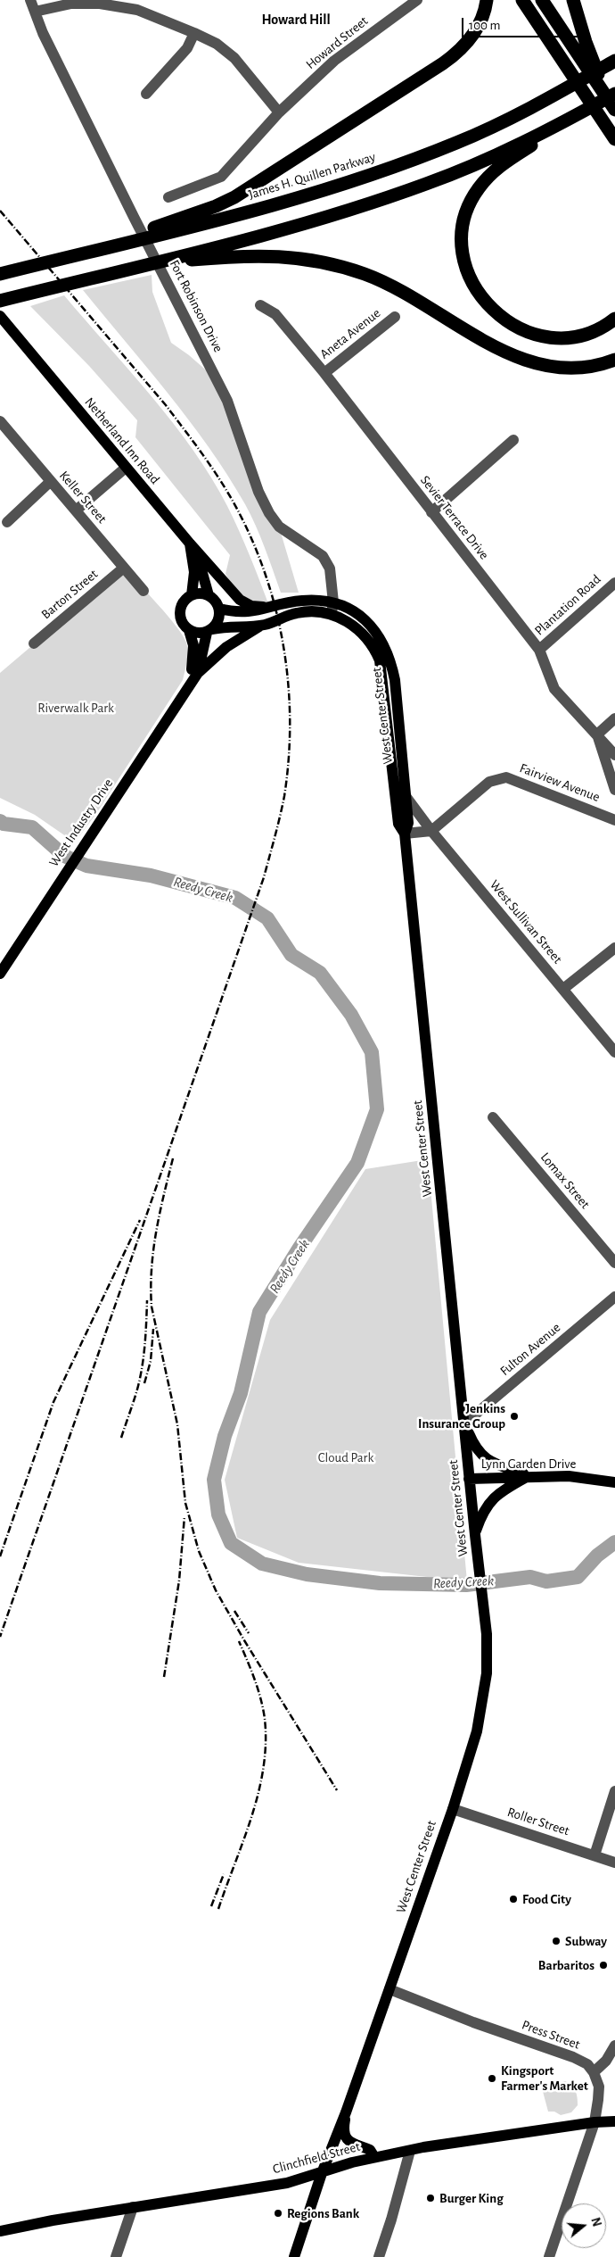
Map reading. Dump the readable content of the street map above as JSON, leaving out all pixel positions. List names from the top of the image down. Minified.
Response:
{"streets":{"highway":["James H. Quillen Parkway"],"main road":["Netherland Inn Road","West Center Street","West Industry Drive","Lynn Garden Drive","Clinchfield Street"],"street":["Howard Street","Fort Robinson Drive","Aneta Avenue","Keller Street","Sevier Terrace Drive","Barton Street","Plantation Road","Fairview Avenue","West Sullivan Street","Lomax Street","Fulton Avenue","Roller Street","Press Street"]},"crossings":[["Fort Robinson Drive","West Center Street"],["Aneta Avenue","Sevier Terrace Drive"],["Netherland Inn Road","West Center Street"],["Netherland Inn Road","West Industry Drive"],["Keller Street","Barton Street"],["Sevier Terrace Drive","Plantation Road"],["West Center Street","West Industry Drive"],["West Center Street","West Sullivan Street"],["West Center Street","Fulton Avenue"],["West Center Street","Lynn Garden Drive"],["West Center Street","Roller Street"],["West Center Street","Press Street"],["West Center Street","Clinchfield Street"],["Fairview Avenue","West Sullivan Street"]],"districts":["Howard Hill"],"water":["Reedy Creek"],"parks":["Riverwalk Park","Cloud Park"],"places":["Jenkins Insurance Group","Food City","Subway","Barbaritos","Kingsport Farmer's Market","Burger King","Regions Bank"],"scale_bar":"100 m","north":"right"}
